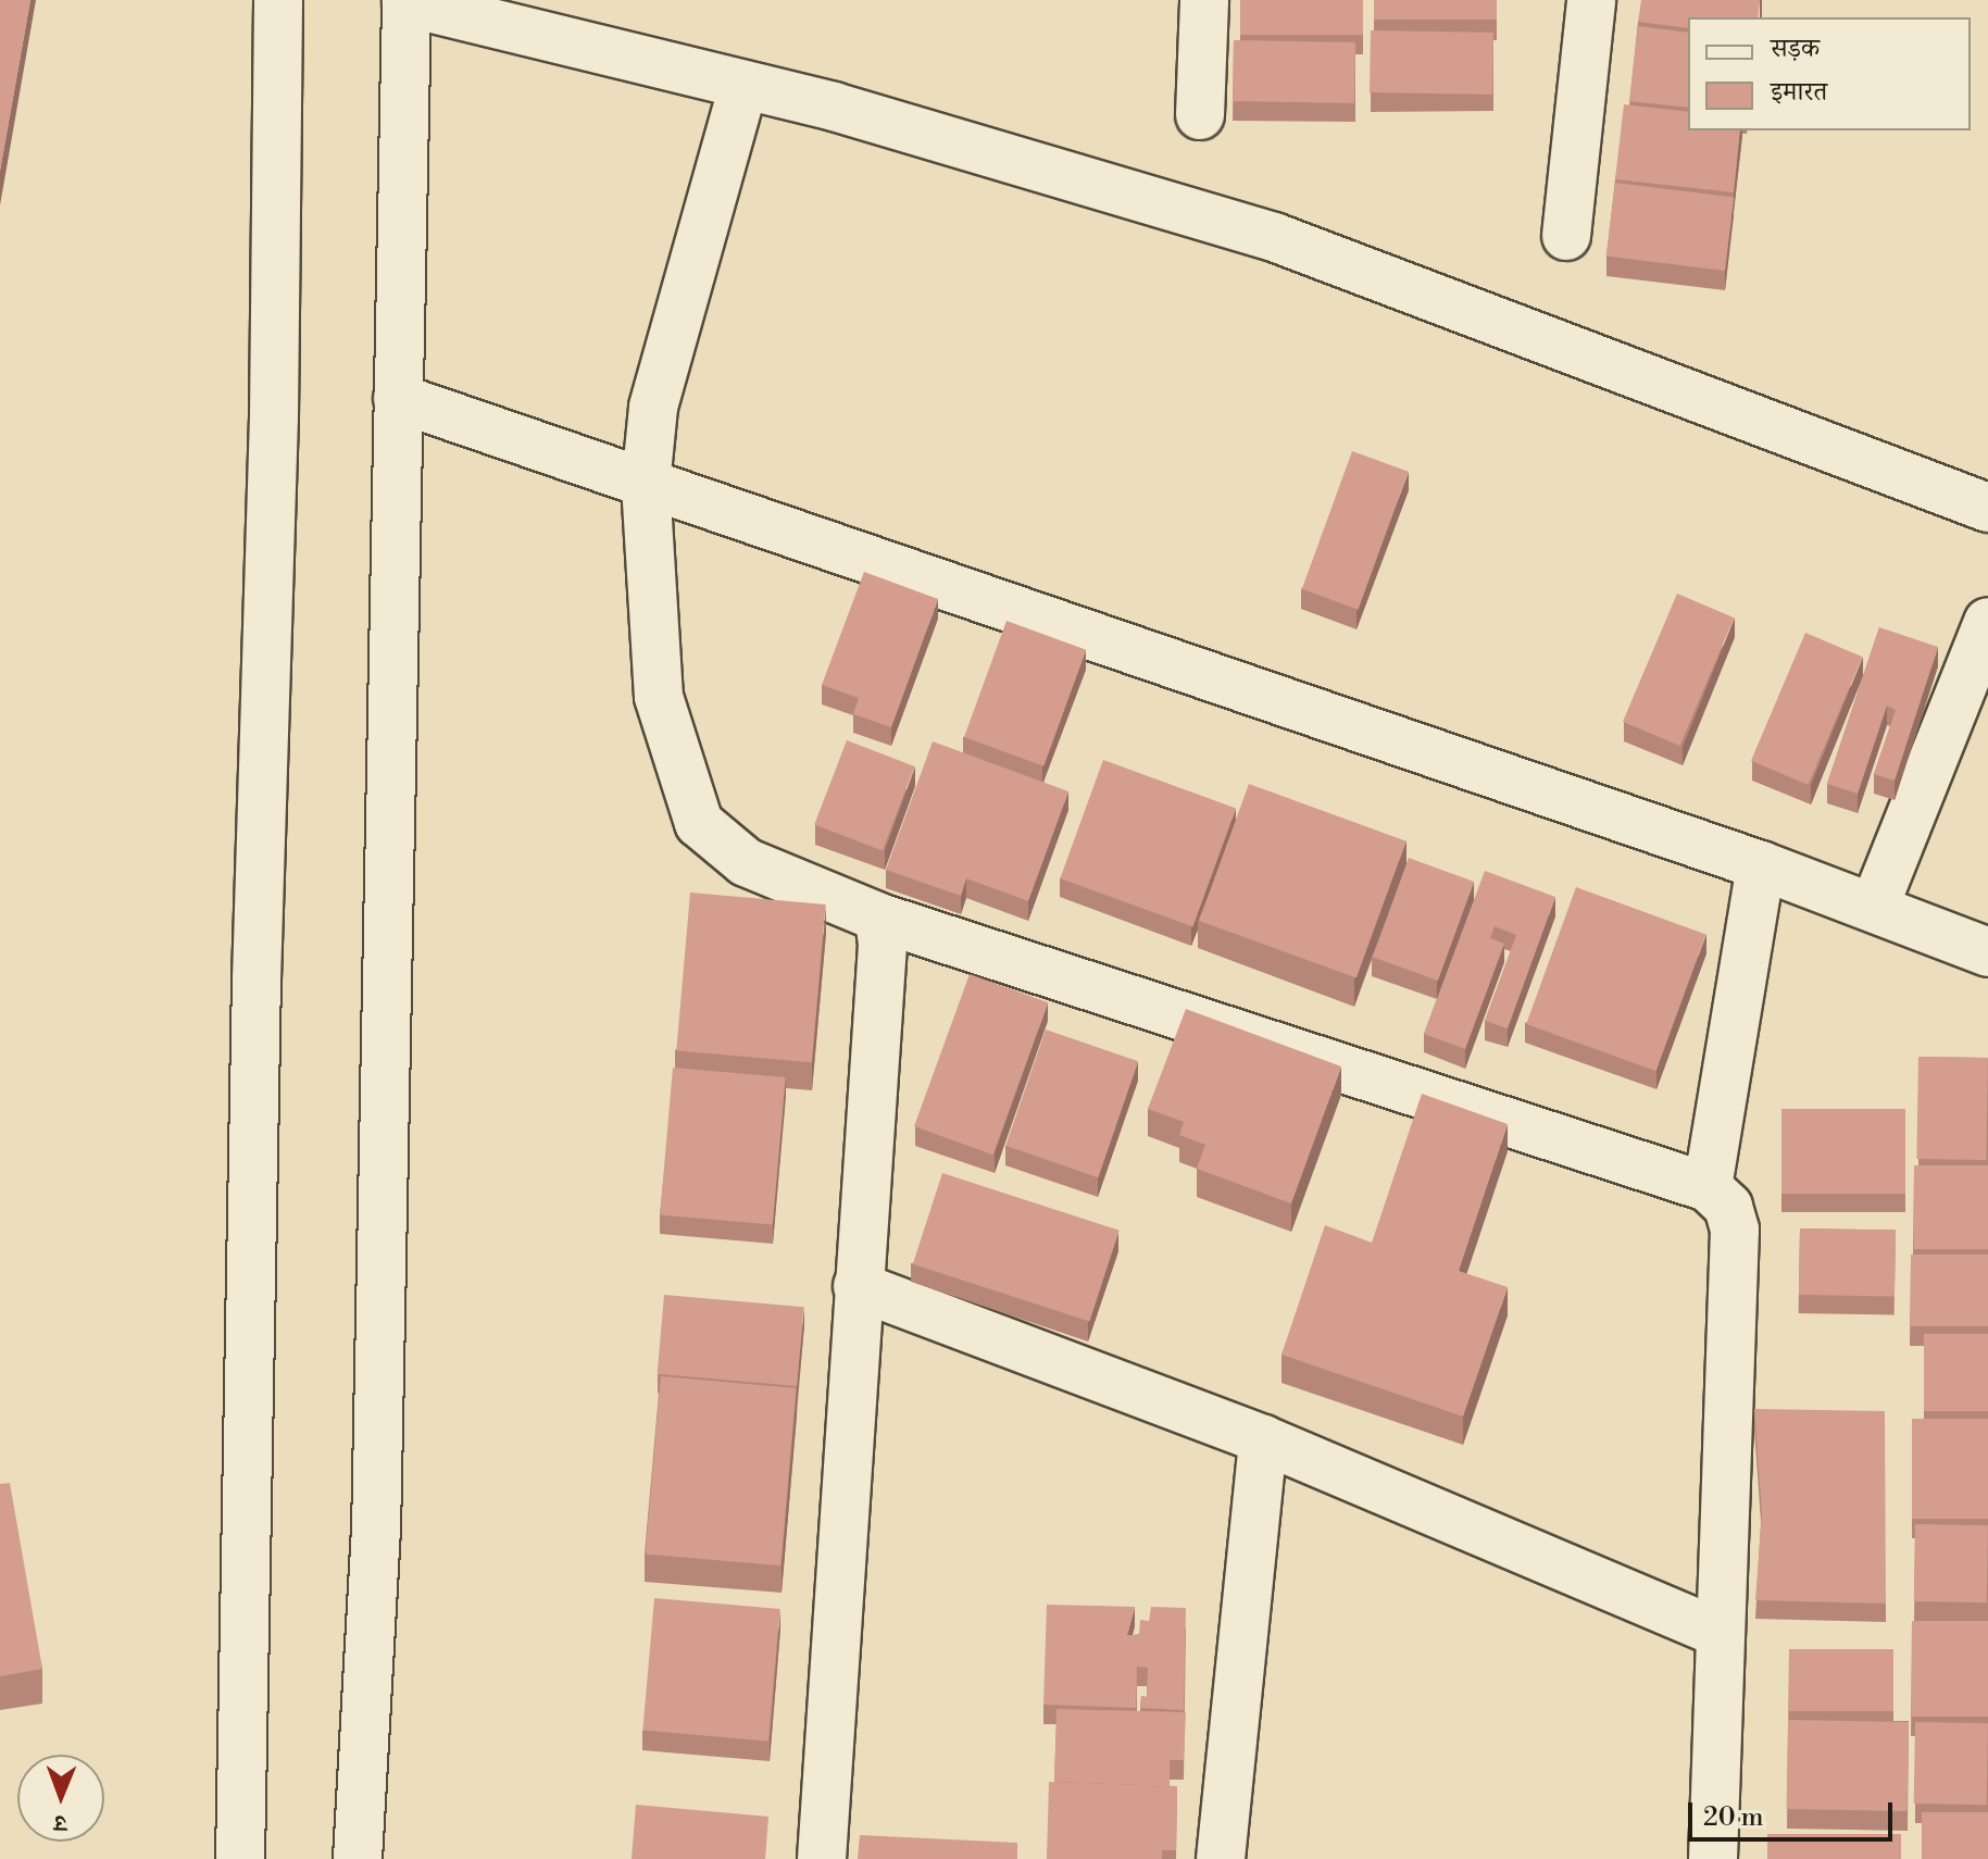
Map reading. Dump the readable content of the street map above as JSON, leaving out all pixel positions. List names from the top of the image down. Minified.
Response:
{"legend":["सड़क","इमारत"],"scale_bar":"20 m","north":"bottom"}
